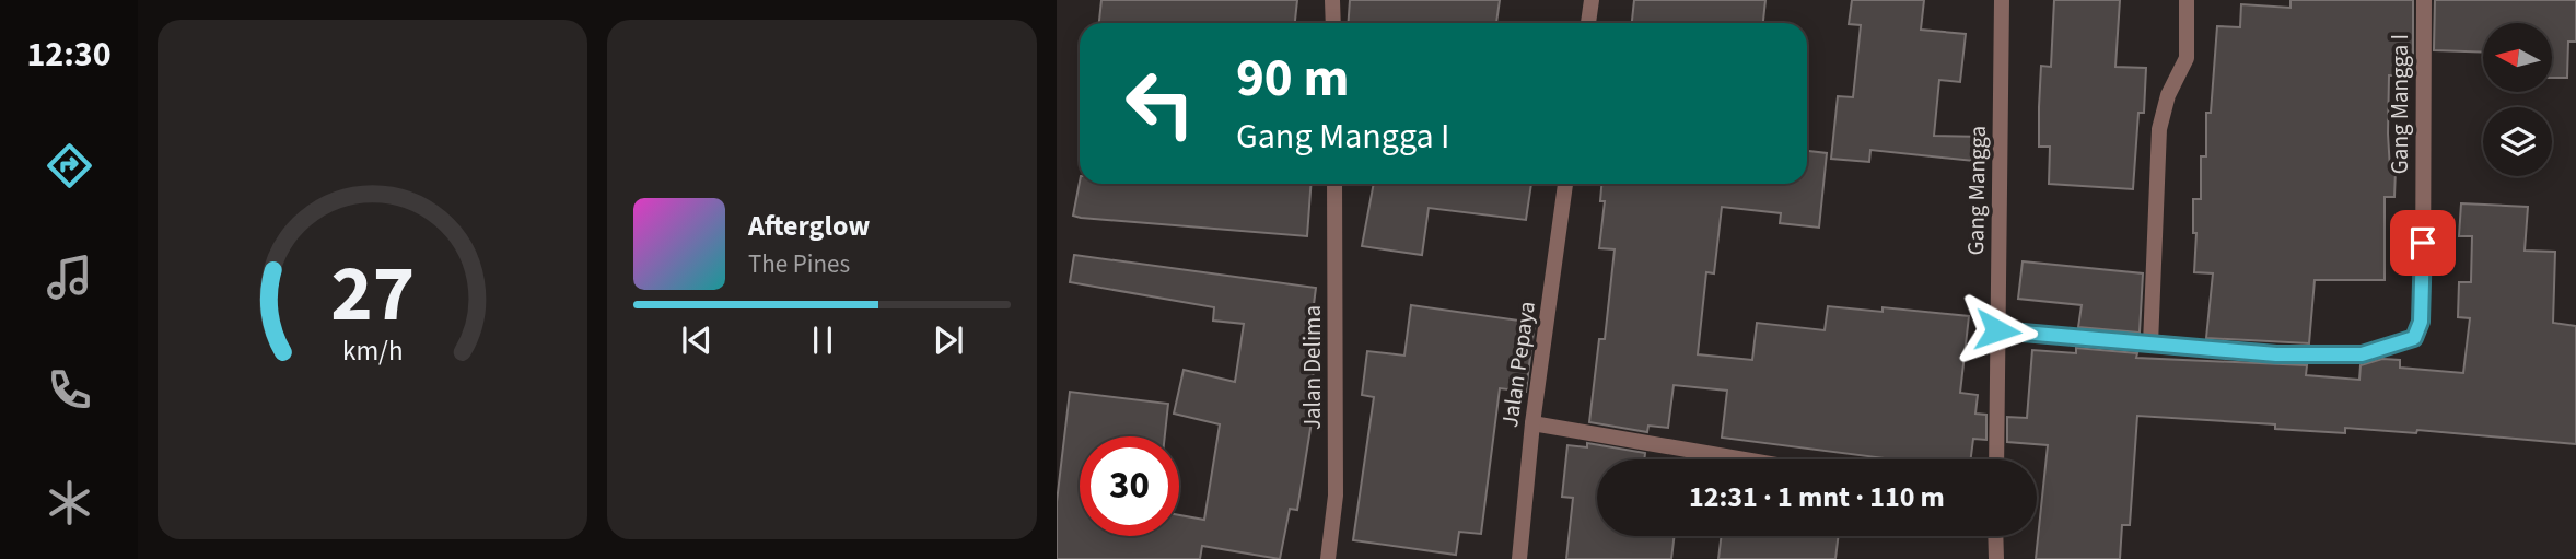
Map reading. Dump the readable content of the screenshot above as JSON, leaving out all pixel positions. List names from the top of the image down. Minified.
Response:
{"streets":{"street":["Gang Mangga I","Gang Mangga","Jalan Pepaya","Jalan Delima"]},"crossings":[["Gang Mangga I","Gang Mangga"]],"north":"left","page":{"tabs":"12:30","turn":["90 m","Gang Mangga I"],"song":["Afterglow","The Pines"],"limit":"30","trip":"12:31 · 1 mnt · 110 m","gauge":["27","km/h"]}}
